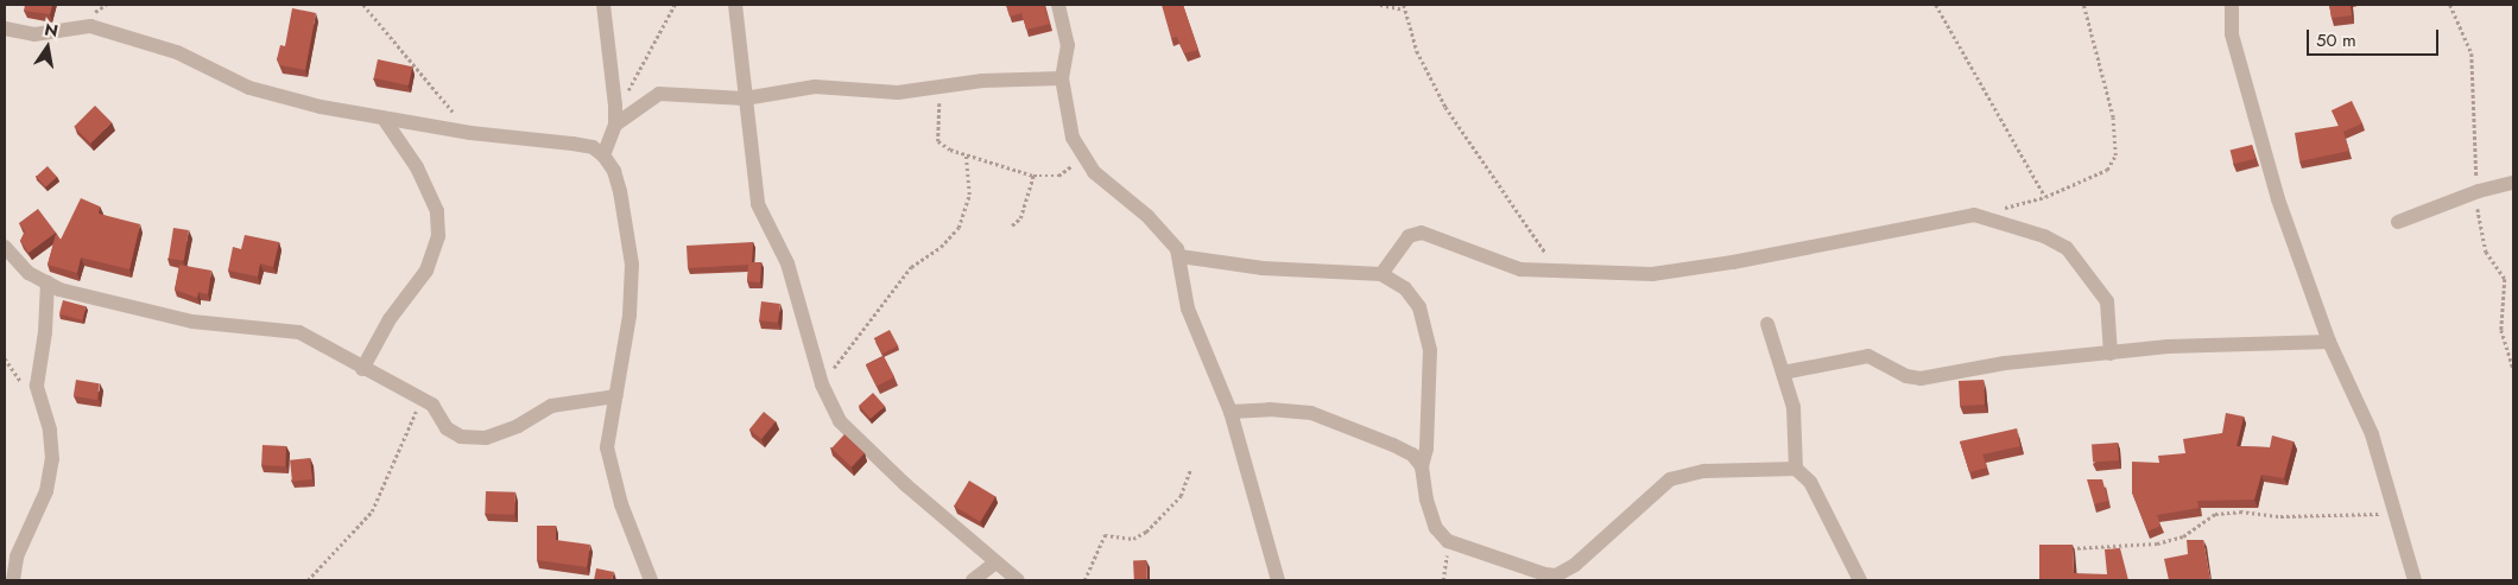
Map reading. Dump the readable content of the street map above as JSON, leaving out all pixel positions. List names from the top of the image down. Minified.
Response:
{"scale_bar":"50 m","north":"top"}
